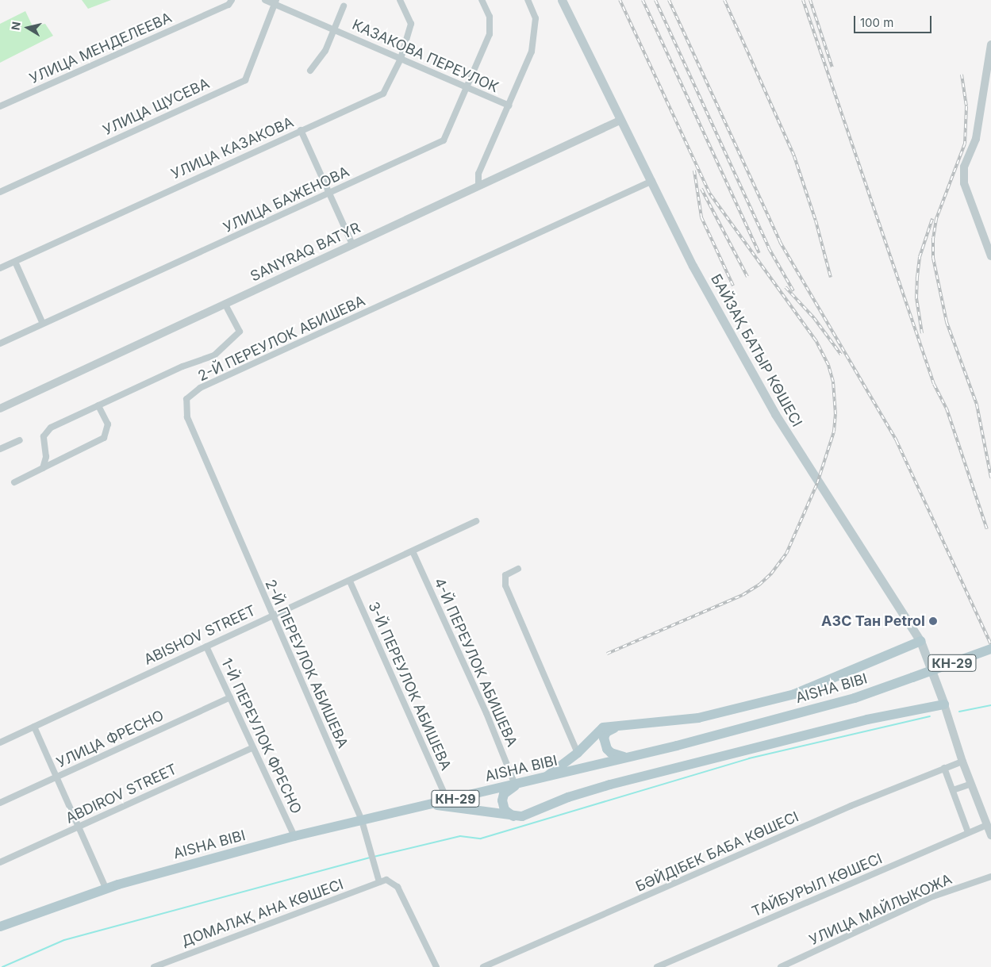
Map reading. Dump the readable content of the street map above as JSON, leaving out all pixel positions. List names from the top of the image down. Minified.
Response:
{"streets":{"main road":["БАЙЗАҚ БАТЫР КӨШЕСІ","КН-29","AISHA BIBI"],"street":["УЛИЦА МЕНДЕЛЕЕВА","КАЗАКОВА ПЕРЕУЛОК","УЛИЦА ЩУСЕВА","УЛИЦА КАЗАКОВА","УЛИЦА БАЖЕНОВА","SANYRAQ BATYR","2-Й ПЕРЕУЛОК АБИШЕВА","ABISHOV STREET","4-Й ПЕРЕУЛОК АБИШЕВА","3-Й ПЕРЕУЛОК АБИШЕВА","1-Й ПЕРЕУЛОК ФРЕСНО","УЛИЦА ФРЕСНО","ABDIROV STREET","БӘЙДІБЕК БАБА КӨШЕСІ","ТАЙБУРЫЛ КӨШЕСІ","УЛИЦА МАЙЛЫКОЖА","ДОМАЛАҚ АНА КӨШЕСІ"]},"crossings":[["КАЗАКОВА ПЕРЕУЛОК","УЛИЦА ЩУСЕВА"],["КАЗАКОВА ПЕРЕУЛОК","УЛИЦА КАЗАКОВА"],["КАЗАКОВА ПЕРЕУЛОК","УЛИЦА БАЖЕНОВА"],["SANYRAQ BATYR","БАЙЗАҚ БАТЫР КӨШЕСІ"],["2-Й ПЕРЕУЛОК АБИШЕВА","БАЙЗАҚ БАТЫР КӨШЕСІ"],["2-Й ПЕРЕУЛОК АБИШЕВА","ABISHOV STREET"],["2-Й ПЕРЕУЛОК АБИШЕВА","AISHA BIBI"],["2-Й ПЕРЕУЛОК АБИШЕВА","ДОМАЛАҚ АНА КӨШЕСІ"],["ABISHOV STREET","4-Й ПЕРЕУЛОК АБИШЕВА"],["ABISHOV STREET","3-Й ПЕРЕУЛОК АБИШЕВА"],["ABISHOV STREET","1-Й ПЕРЕУЛОК ФРЕСНО"],["4-Й ПЕРЕУЛОК АБИШЕВА","AISHA BIBI"],["3-Й ПЕРЕУЛОК АБИШЕВА","AISHA BIBI"],["AISHA BIBI","1-Й ПЕРЕУЛОК ФРЕСНО"],["1-Й ПЕРЕУЛОК ФРЕСНО","УЛИЦА ФРЕСНО"],["1-Й ПЕРЕУЛОК ФРЕСНО","ABDIROV STREET"]],"places":["АЗС Тан Petrol"],"scale_bar":"100 m","north":"left"}
